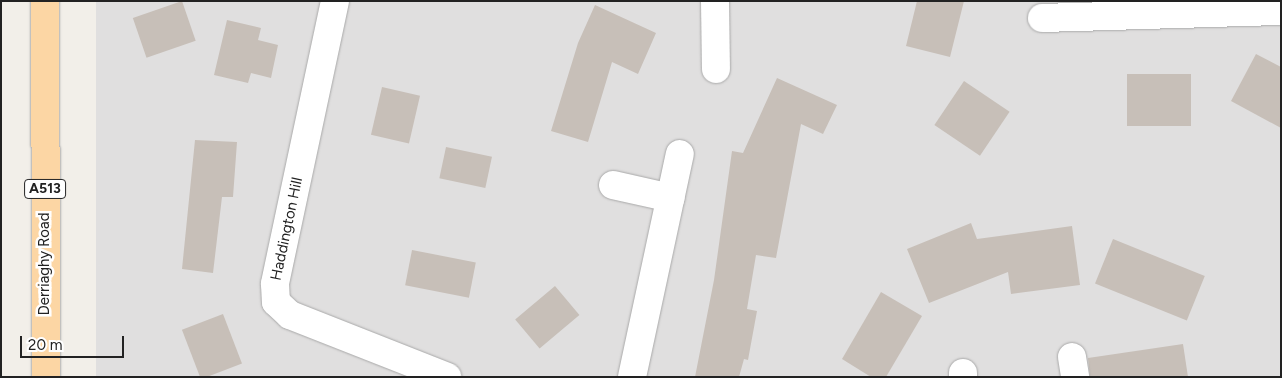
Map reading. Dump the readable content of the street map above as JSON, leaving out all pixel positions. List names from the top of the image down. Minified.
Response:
{"streets":{"main road":["A513","Derriaghy Road"],"street":["Haddington Hill"]},"scale_bar":"20 m"}
